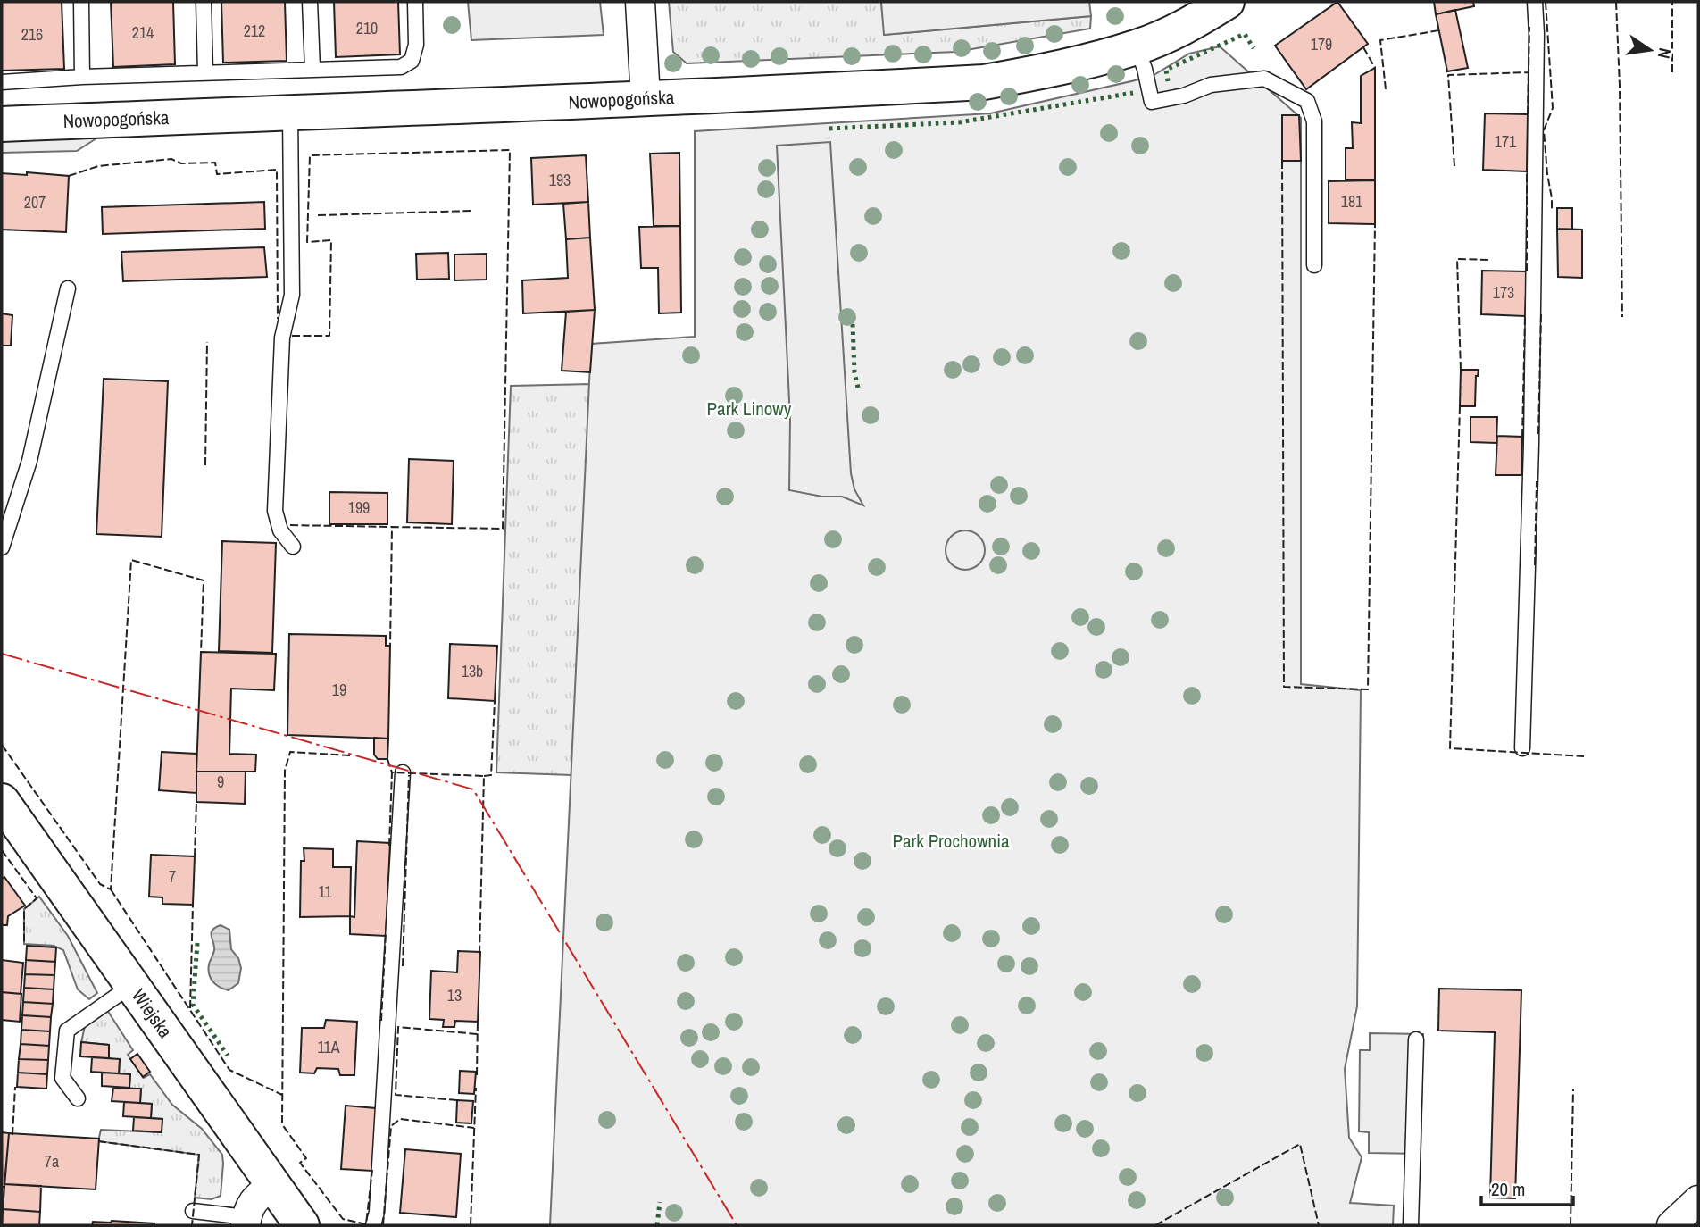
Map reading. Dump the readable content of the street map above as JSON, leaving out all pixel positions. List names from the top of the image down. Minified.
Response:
{"streets":{"street":["Nowopogońska","Wiejska"]},"parks":["Park Linowy","Park Prochownia"],"house_numbers":["210","212","214","216","179","171","193","181","207","173","199","13b","19","9","7","11","13","11A","7a"],"scale_bar":"20 m","north":"right"}
